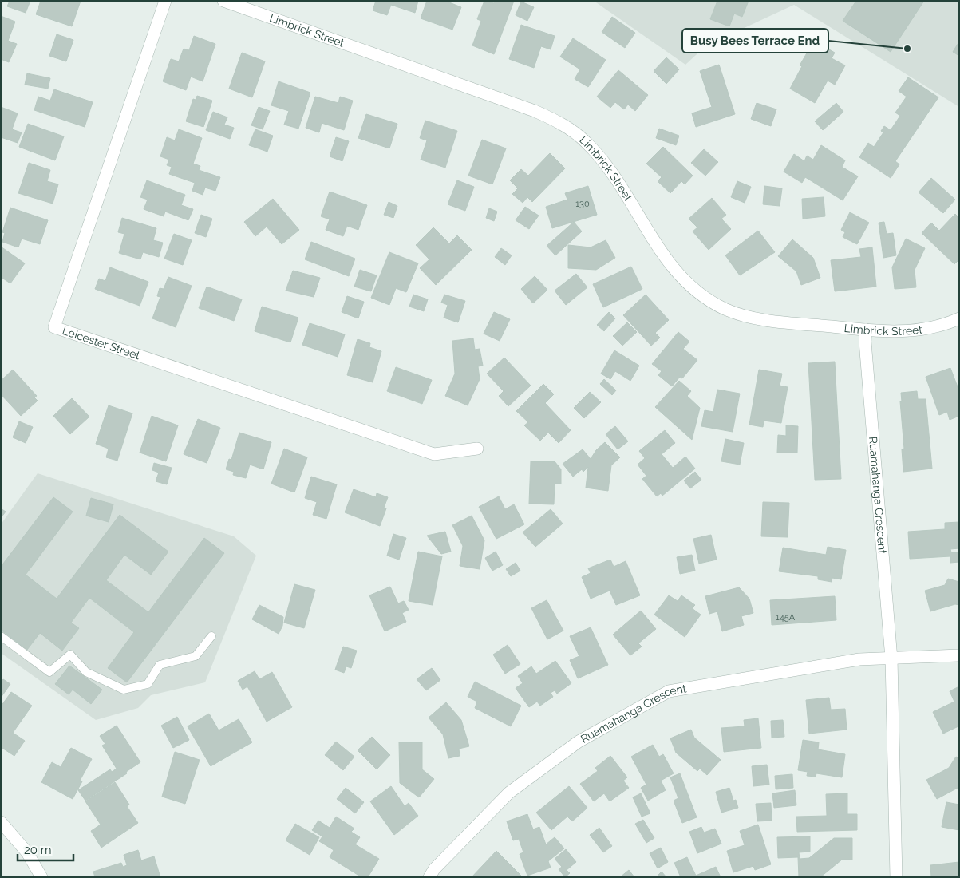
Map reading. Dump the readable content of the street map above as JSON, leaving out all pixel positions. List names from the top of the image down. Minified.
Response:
{"streets":{"street":["Limbrick Street","Leicester Street","Ruamahanga Crescent"]},"crossings":[["Limbrick Street","Ruamahanga Crescent"]],"places":["Busy Bees Terrace End"],"house_numbers":["130","145A"],"scale_bar":"20 m"}
